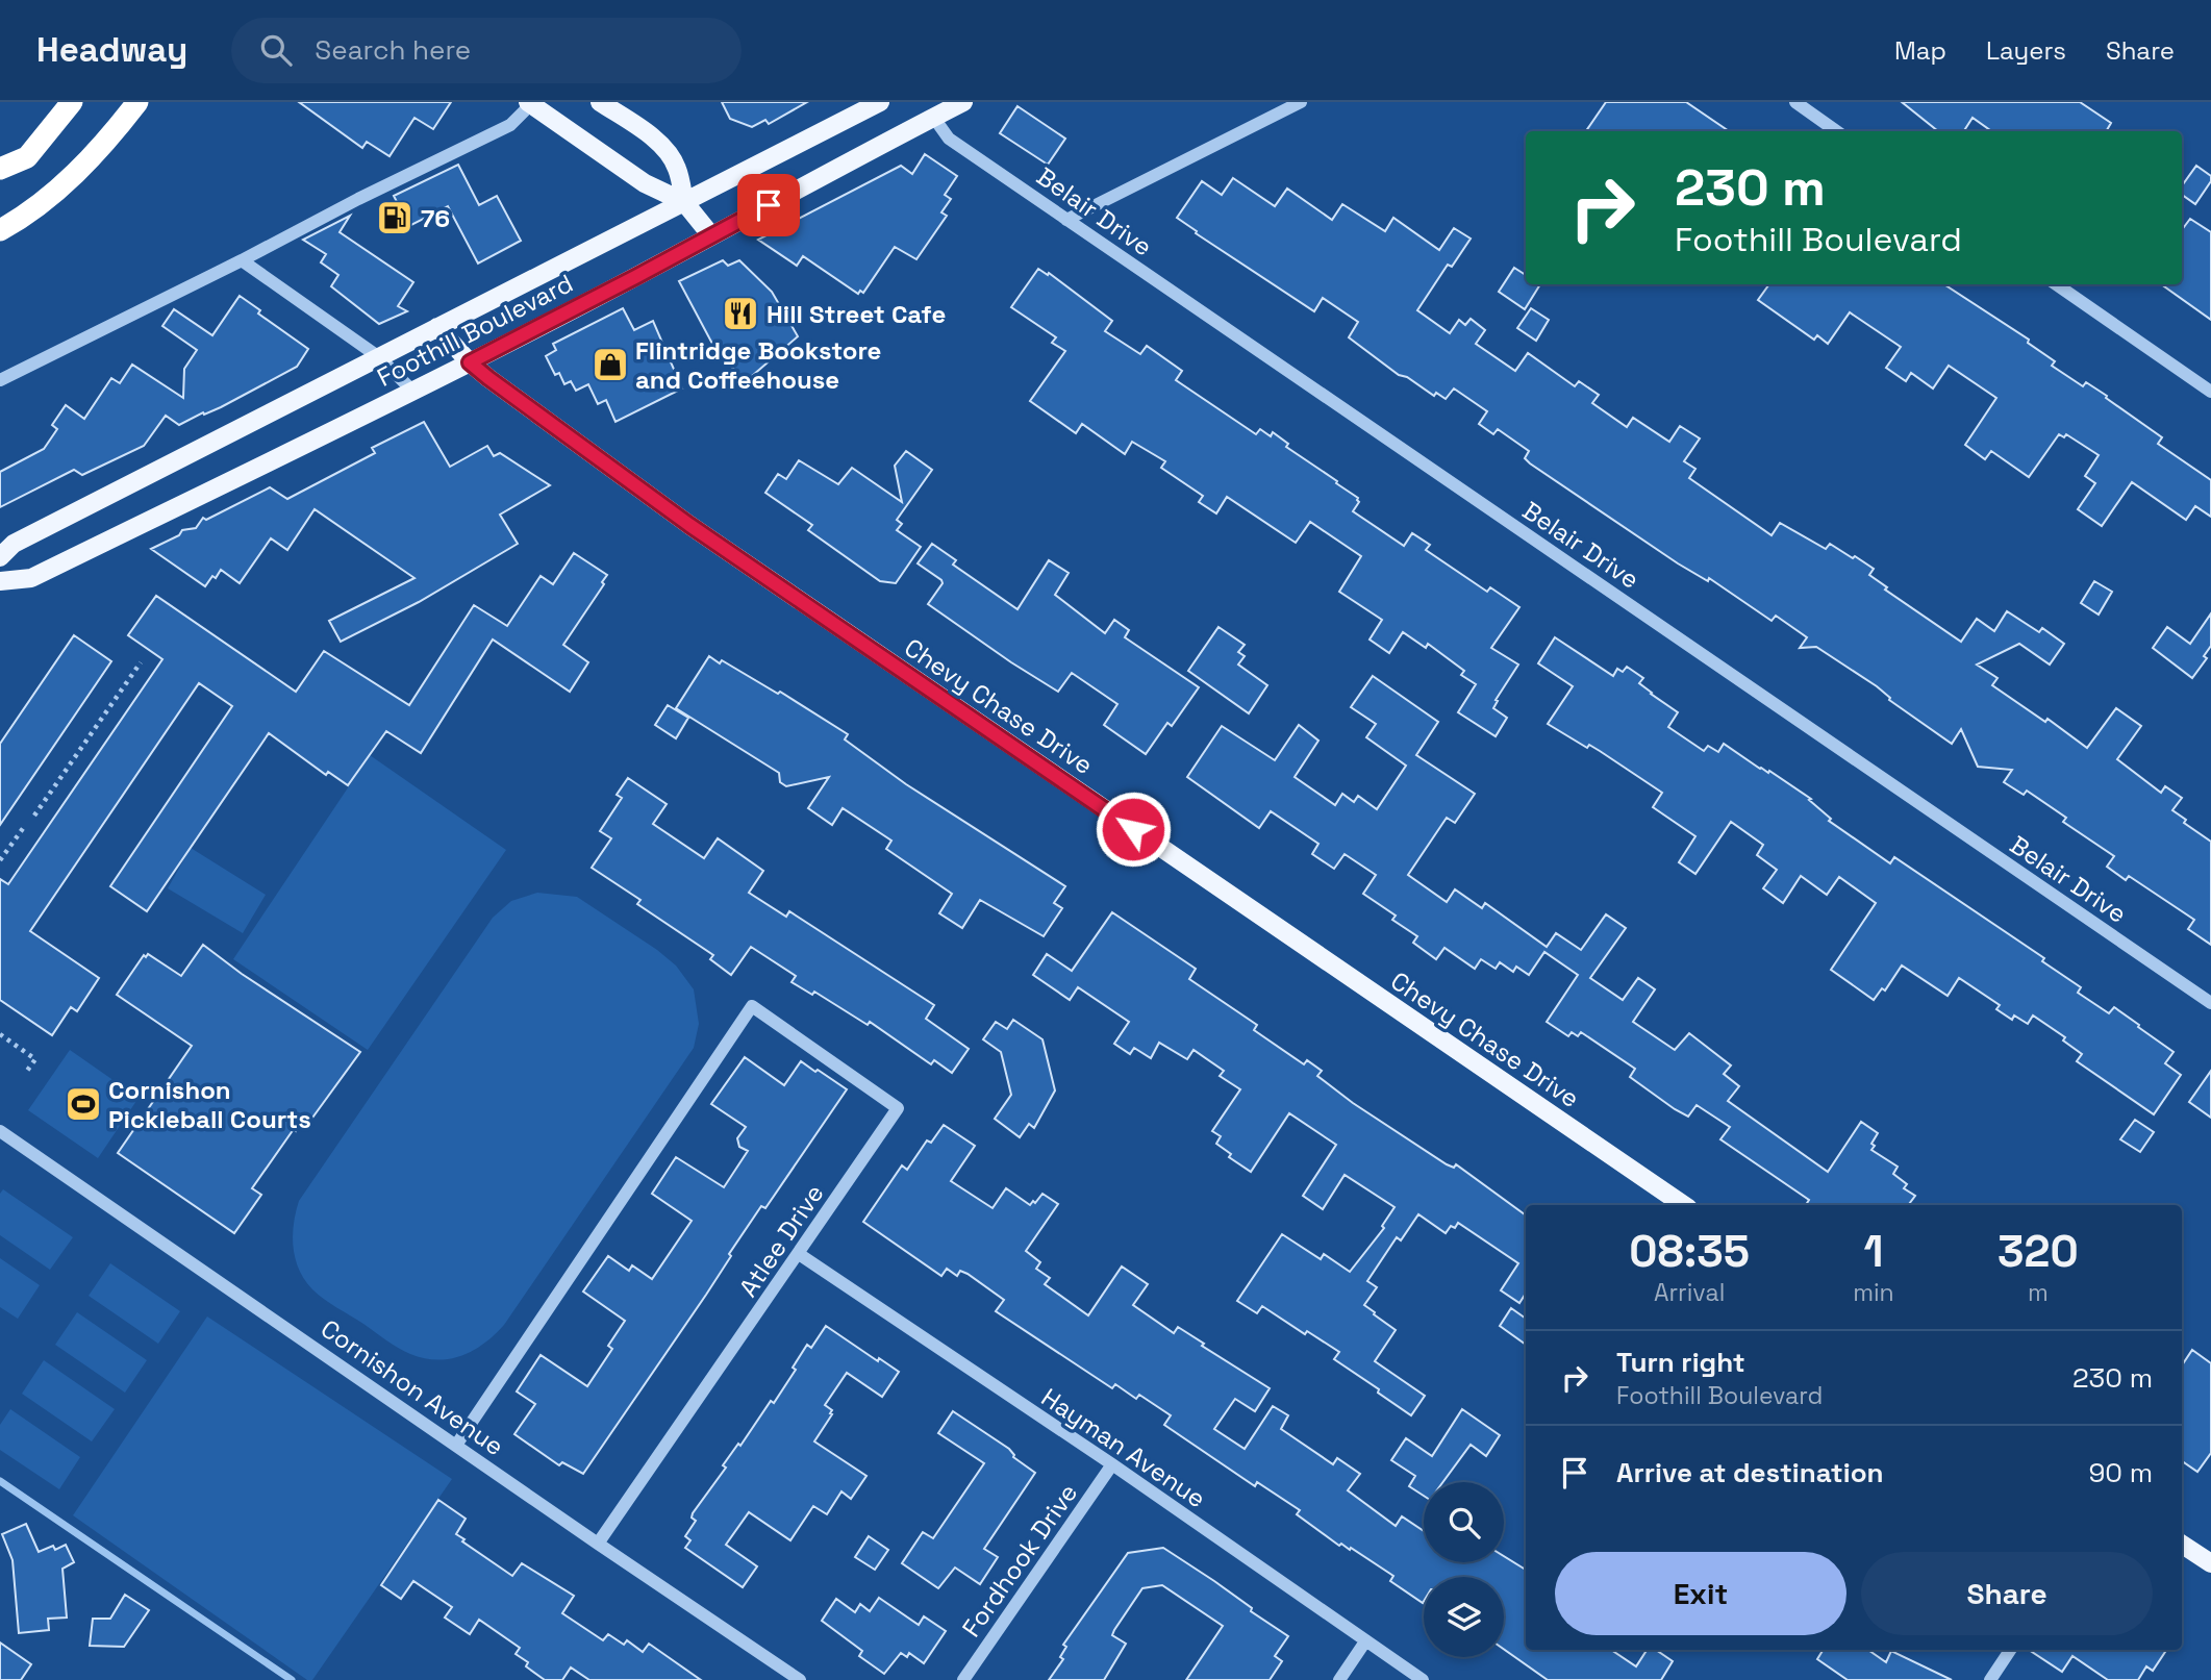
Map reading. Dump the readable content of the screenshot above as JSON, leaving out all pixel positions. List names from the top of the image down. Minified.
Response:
{"streets":{"main road":["Foothill Boulevard","Chevy Chase Drive"],"street":["Belair Drive","Atlee Drive","Cornishon Avenue","Hayman Avenue","Fordhook Drive"]},"crossings":[["Belair Drive","Foothill Boulevard"],["Foothill Boulevard","Chevy Chase Drive"],["Atlee Drive","Cornishon Avenue"],["Atlee Drive","Hayman Avenue"],["Hayman Avenue","Fordhook Drive"]],"places":{"fuel station":["76"],"restaurant":["Hill Street Cafe"],"shop":["Flintridge Bookstore and Coffeehouse"],"sports":["Cornishon Pickleball Courts"]},"page":{"header":"Headway","search":"Search here","nav":["Map","Layers","Share"],"turn":["230 m","Foothill Boulevard"],"eta":["08:35","Arrival","1","min","320","m"],"list":[{"name":"Turn right","note":"Foothill Boulevard","value":"230 m"},{"name":"Arrive at destination","value":"90 m"}],"buttons":["Exit","Share"]}}
